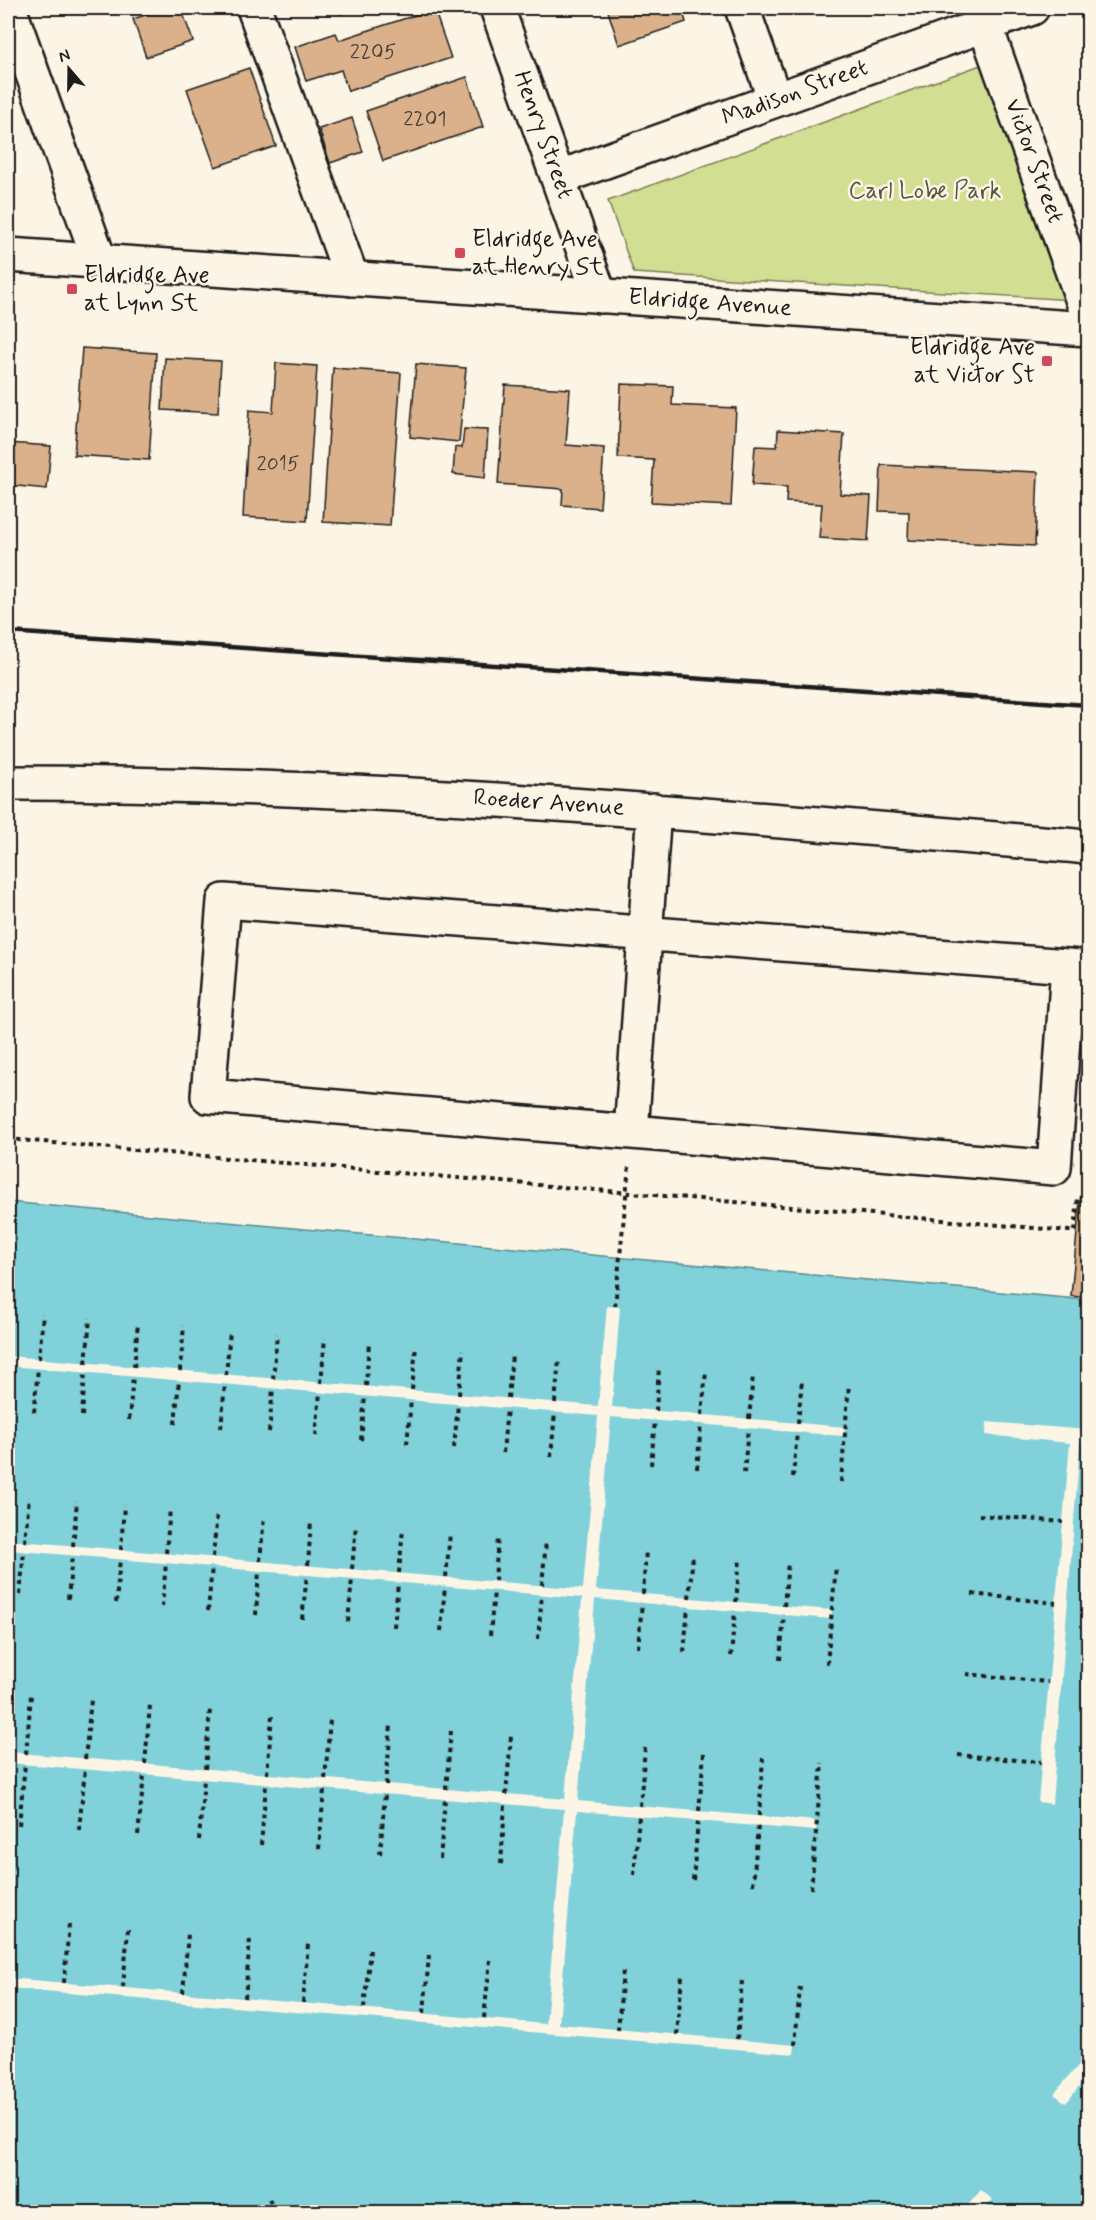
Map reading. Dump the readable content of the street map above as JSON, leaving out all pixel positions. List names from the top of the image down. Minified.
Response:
{"streets":{"street":["Madison Street","Henry Street","Victor Street","Eldridge Avenue","Roeder Avenue"]},"crossings":[["Madison Street","Henry Street"],["Madison Street","Victor Street"],["Henry Street","Eldridge Avenue"]],"parks":["Carl Lobe Park"],"places":{"transit":["Eldridge Ave at Henry St","Eldridge Ave at Lynn St","Eldridge Ave at Victor St"]},"house_numbers":["2205","2201","2015"],"north":"top"}
